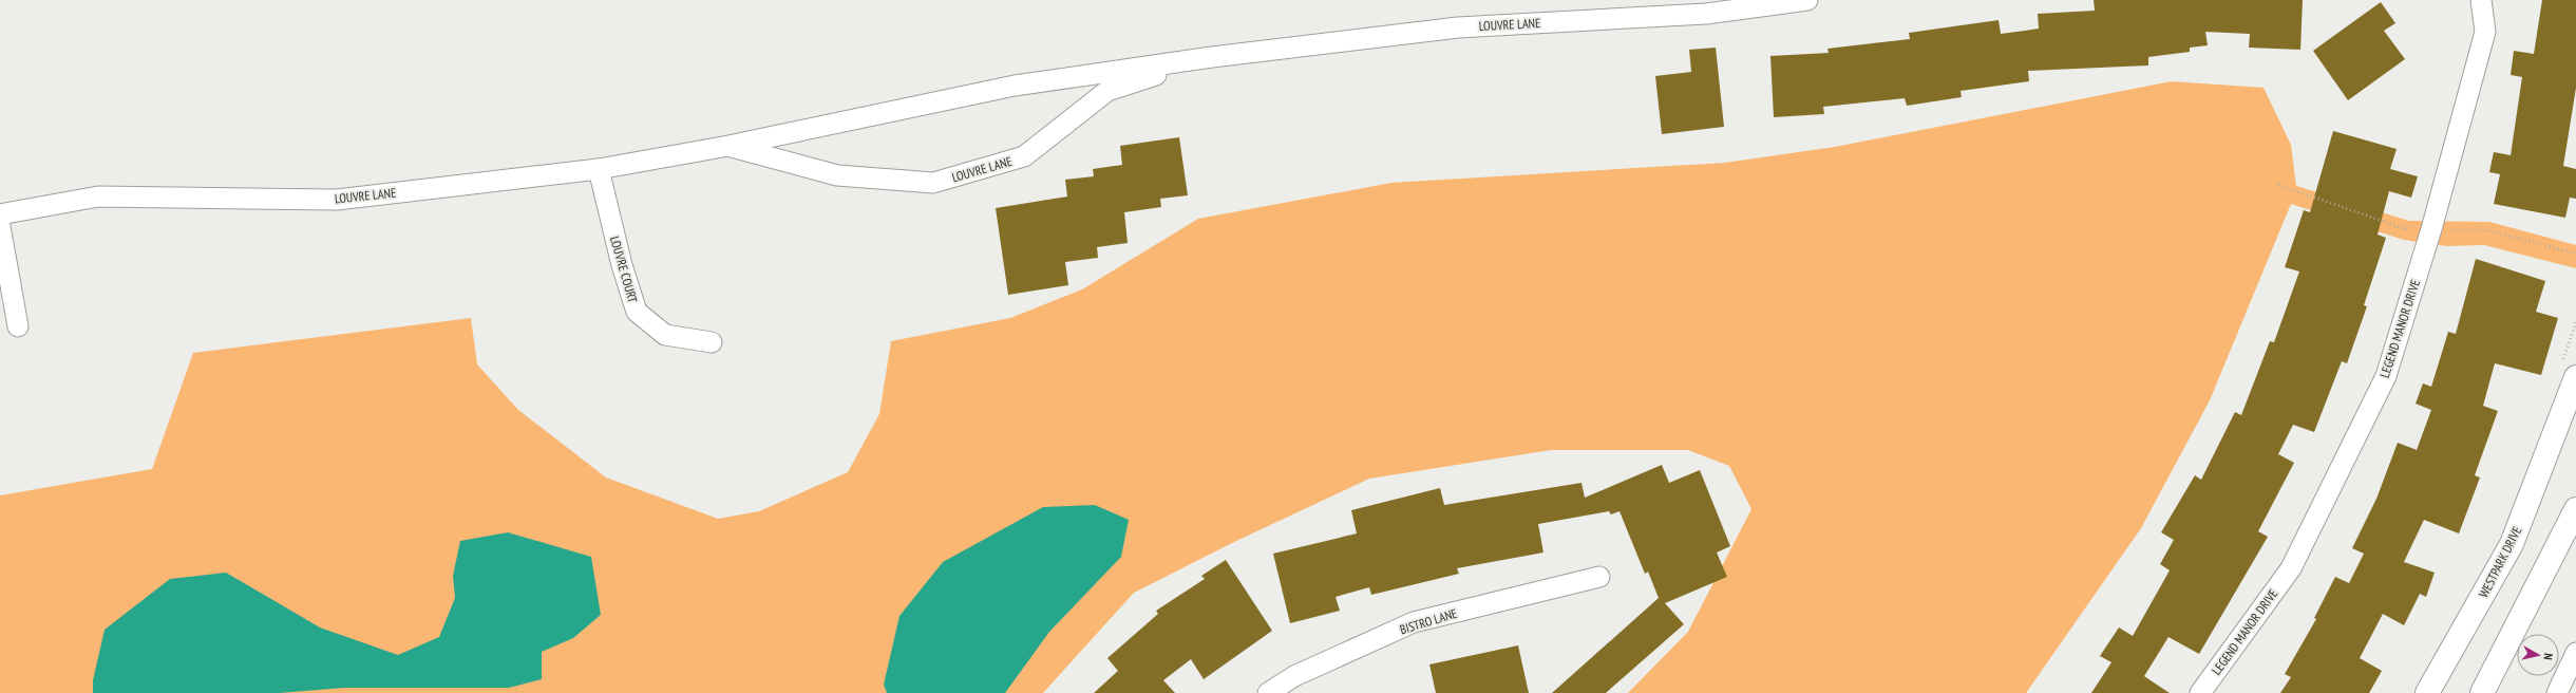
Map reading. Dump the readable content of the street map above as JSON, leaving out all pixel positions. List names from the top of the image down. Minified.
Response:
{"streets":{"main road":["WESTPARK DRIVE"],"street":["LOUVRE LANE","LOUVRE COURT","LEGEND MANOR DRIVE","BISTRO LANE"]},"crossings":[["LOUVRE LANE","LOUVRE COURT"]],"north":"right"}
